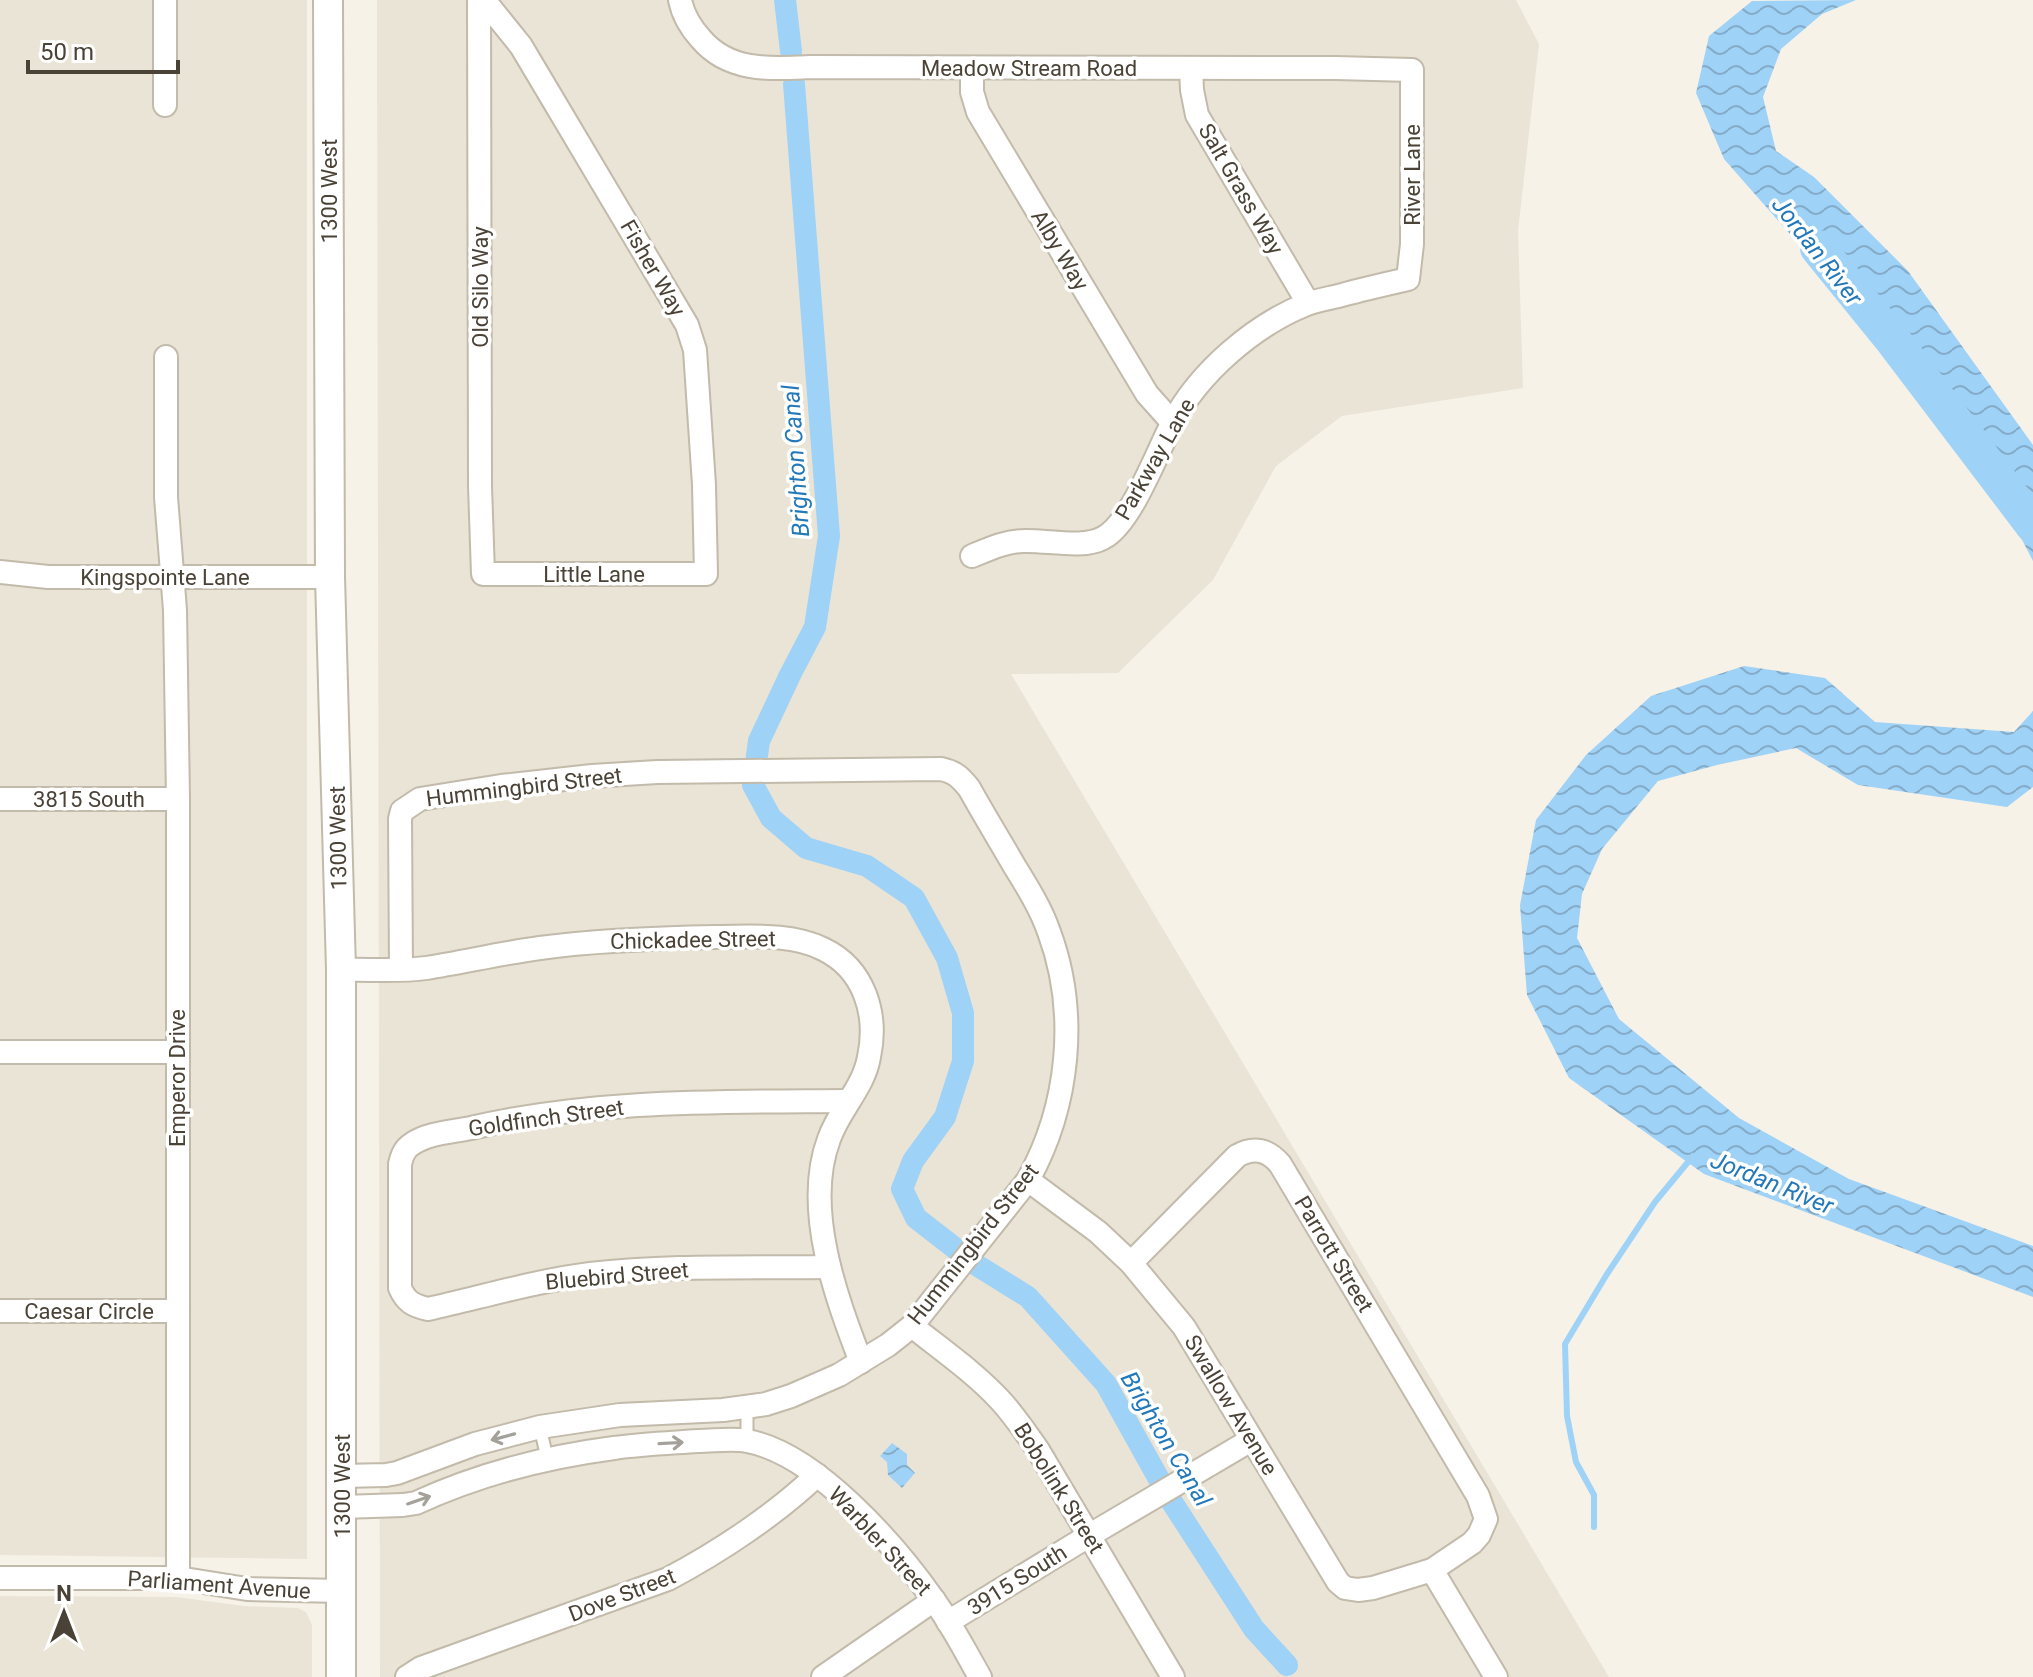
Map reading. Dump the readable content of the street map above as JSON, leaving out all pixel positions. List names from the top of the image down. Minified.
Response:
{"streets":{"street":["Meadow Stream Road","River Lane","Salt Grass Way","1300 West","Alby Way","Fisher Way","Old Silo Way","Parkway Lane","Little Lane","Kingspointe Lane","Hummingbird Street","3815 South","Chickadee Street","Emperor Drive","Goldfinch Street","Parrott Street","Bluebird Street","Caesar Circle","Swallow Avenue","Bobolink Street","Warbler Street","3915 South","Parliament Avenue","Dove Street"]},"crossings":[["Meadow Stream Road","River Lane"],["Meadow Stream Road","Salt Grass Way"],["Meadow Stream Road","Alby Way"],["River Lane","Parkway Lane"],["Salt Grass Way","Parkway Lane"],["1300 West","Kingspointe Lane"],["1300 West","Hummingbird Street"],["1300 West","Chickadee Street"],["1300 West","Parliament Avenue"],["Alby Way","Parkway Lane"],["Fisher Way","Old Silo Way"],["Fisher Way","Little Lane"],["Old Silo Way","Little Lane"],["Kingspointe Lane","Emperor Drive"],["Hummingbird Street","Chickadee Street"],["Hummingbird Street","Swallow Avenue"],["Hummingbird Street","Bobolink Street"],["3815 South","Emperor Drive"],["Chickadee Street","Goldfinch Street"],["Chickadee Street","Bluebird Street"],["Emperor Drive","Caesar Circle"],["Emperor Drive","Parliament Avenue"],["Goldfinch Street","Bluebird Street"],["Parrott Street","Swallow Avenue"],["Swallow Avenue","3915 South"],["Bobolink Street","3915 South"],["Warbler Street","3915 South"],["Warbler Street","Dove Street"]],"water":["Jordan River","Brighton Canal"],"scale_bar":"50 m","north":"top"}
